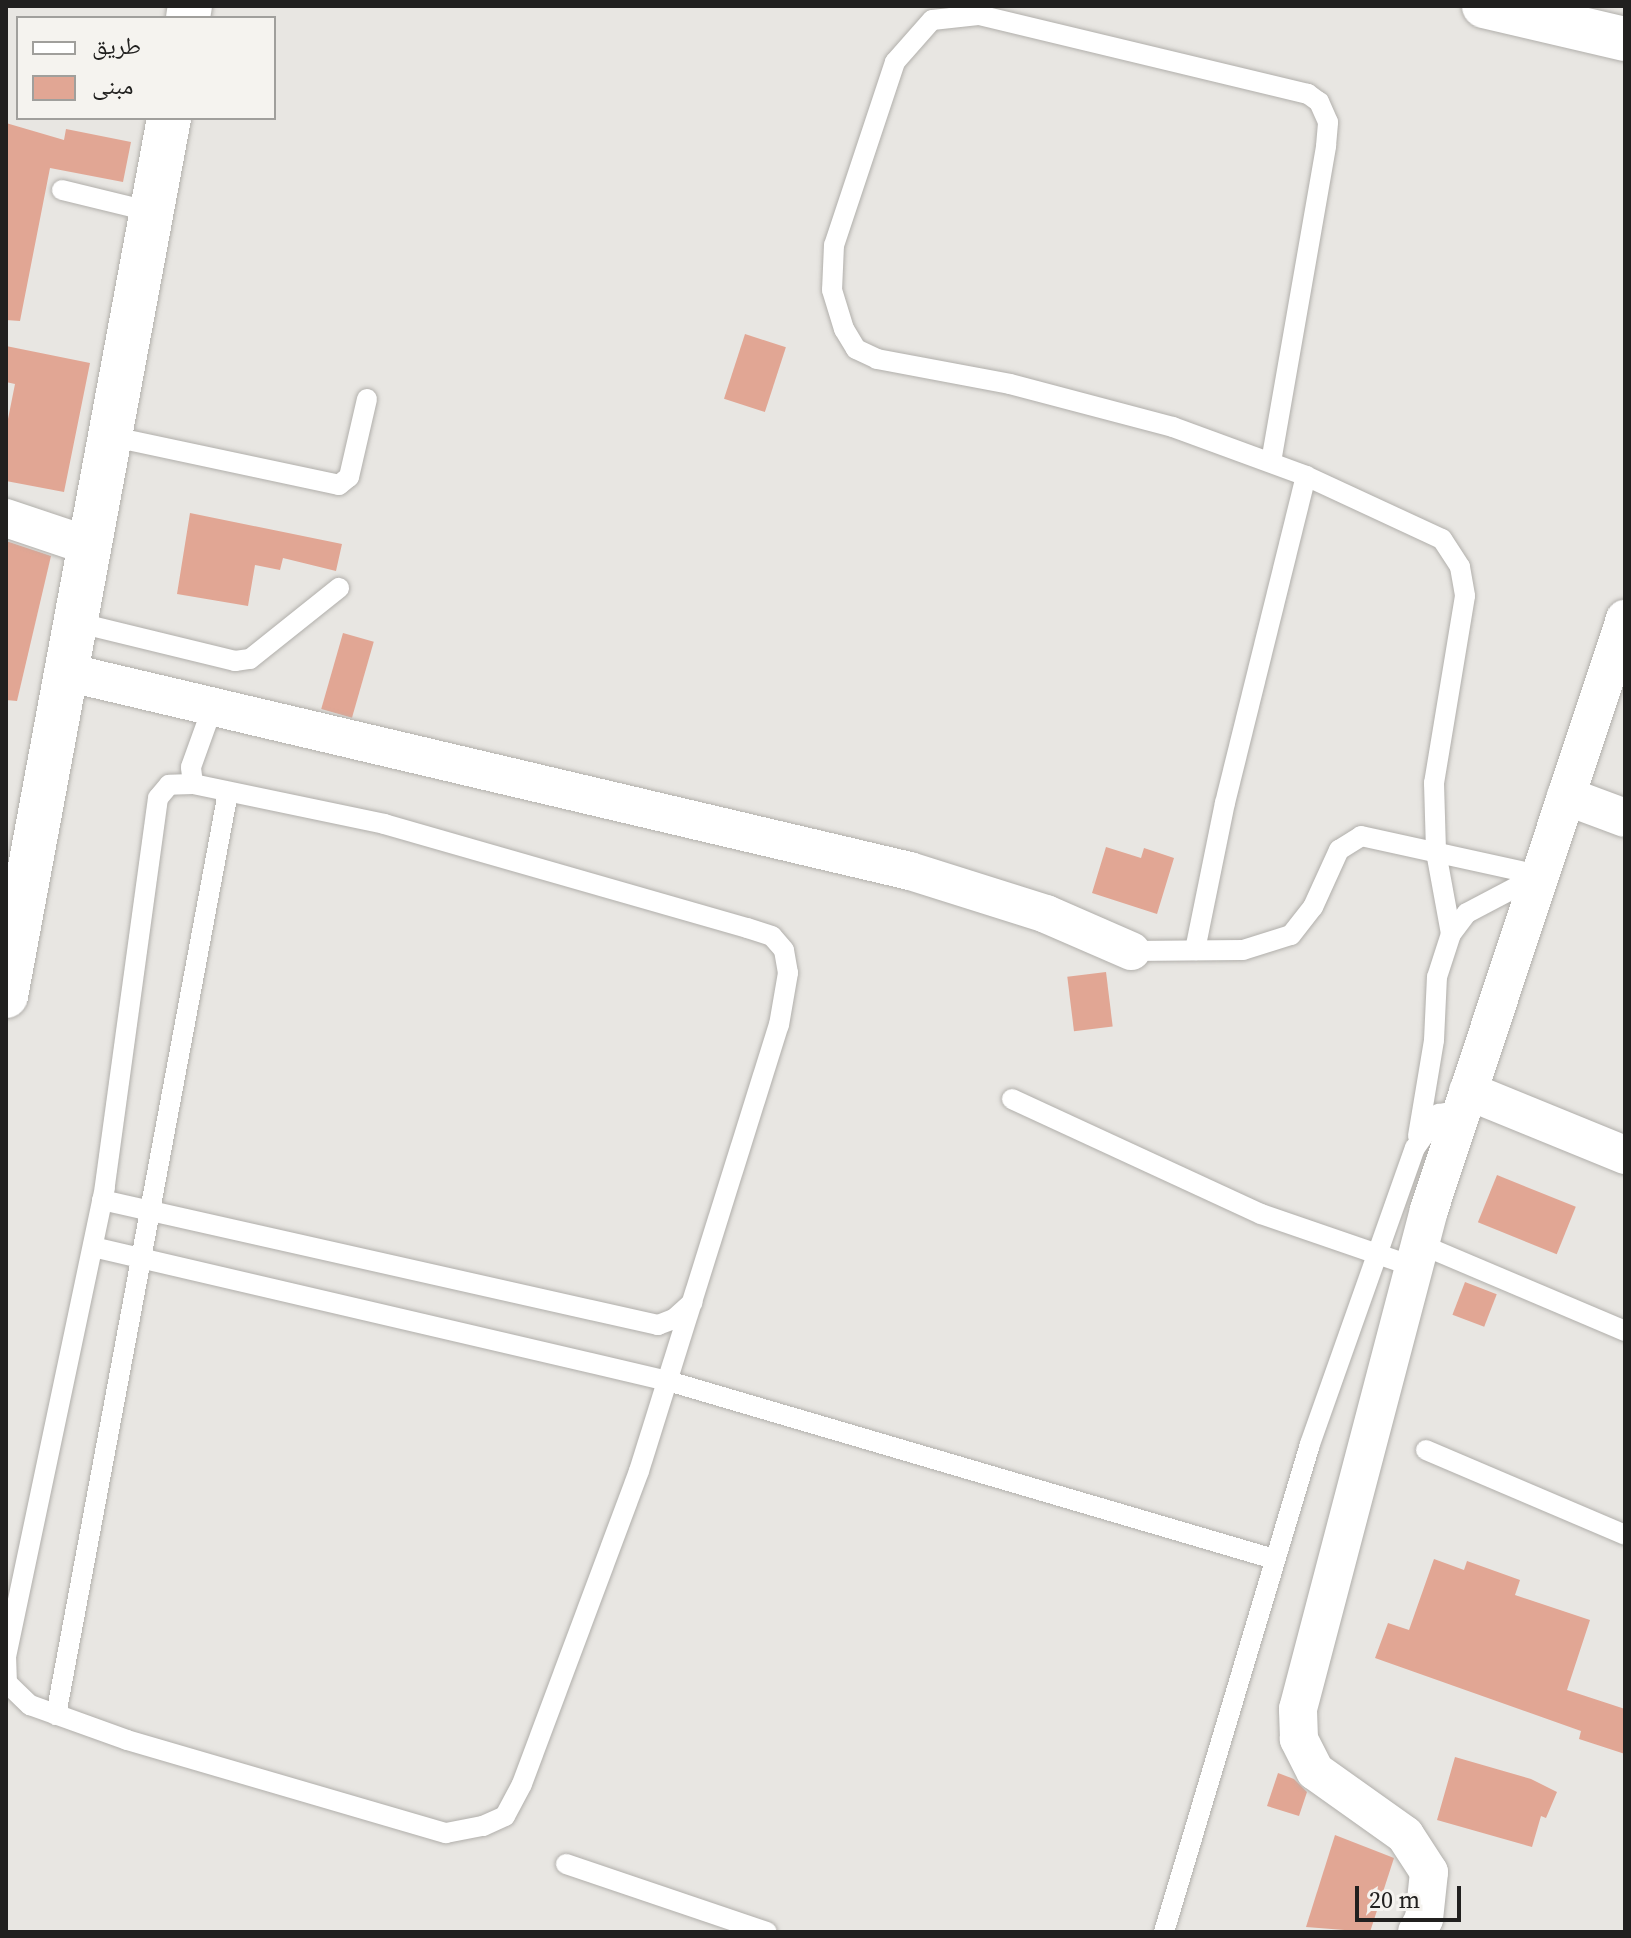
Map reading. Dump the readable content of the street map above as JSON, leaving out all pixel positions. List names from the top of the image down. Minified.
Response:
{"legend":["طريق","مبنى"],"scale_bar":"20 m"}
